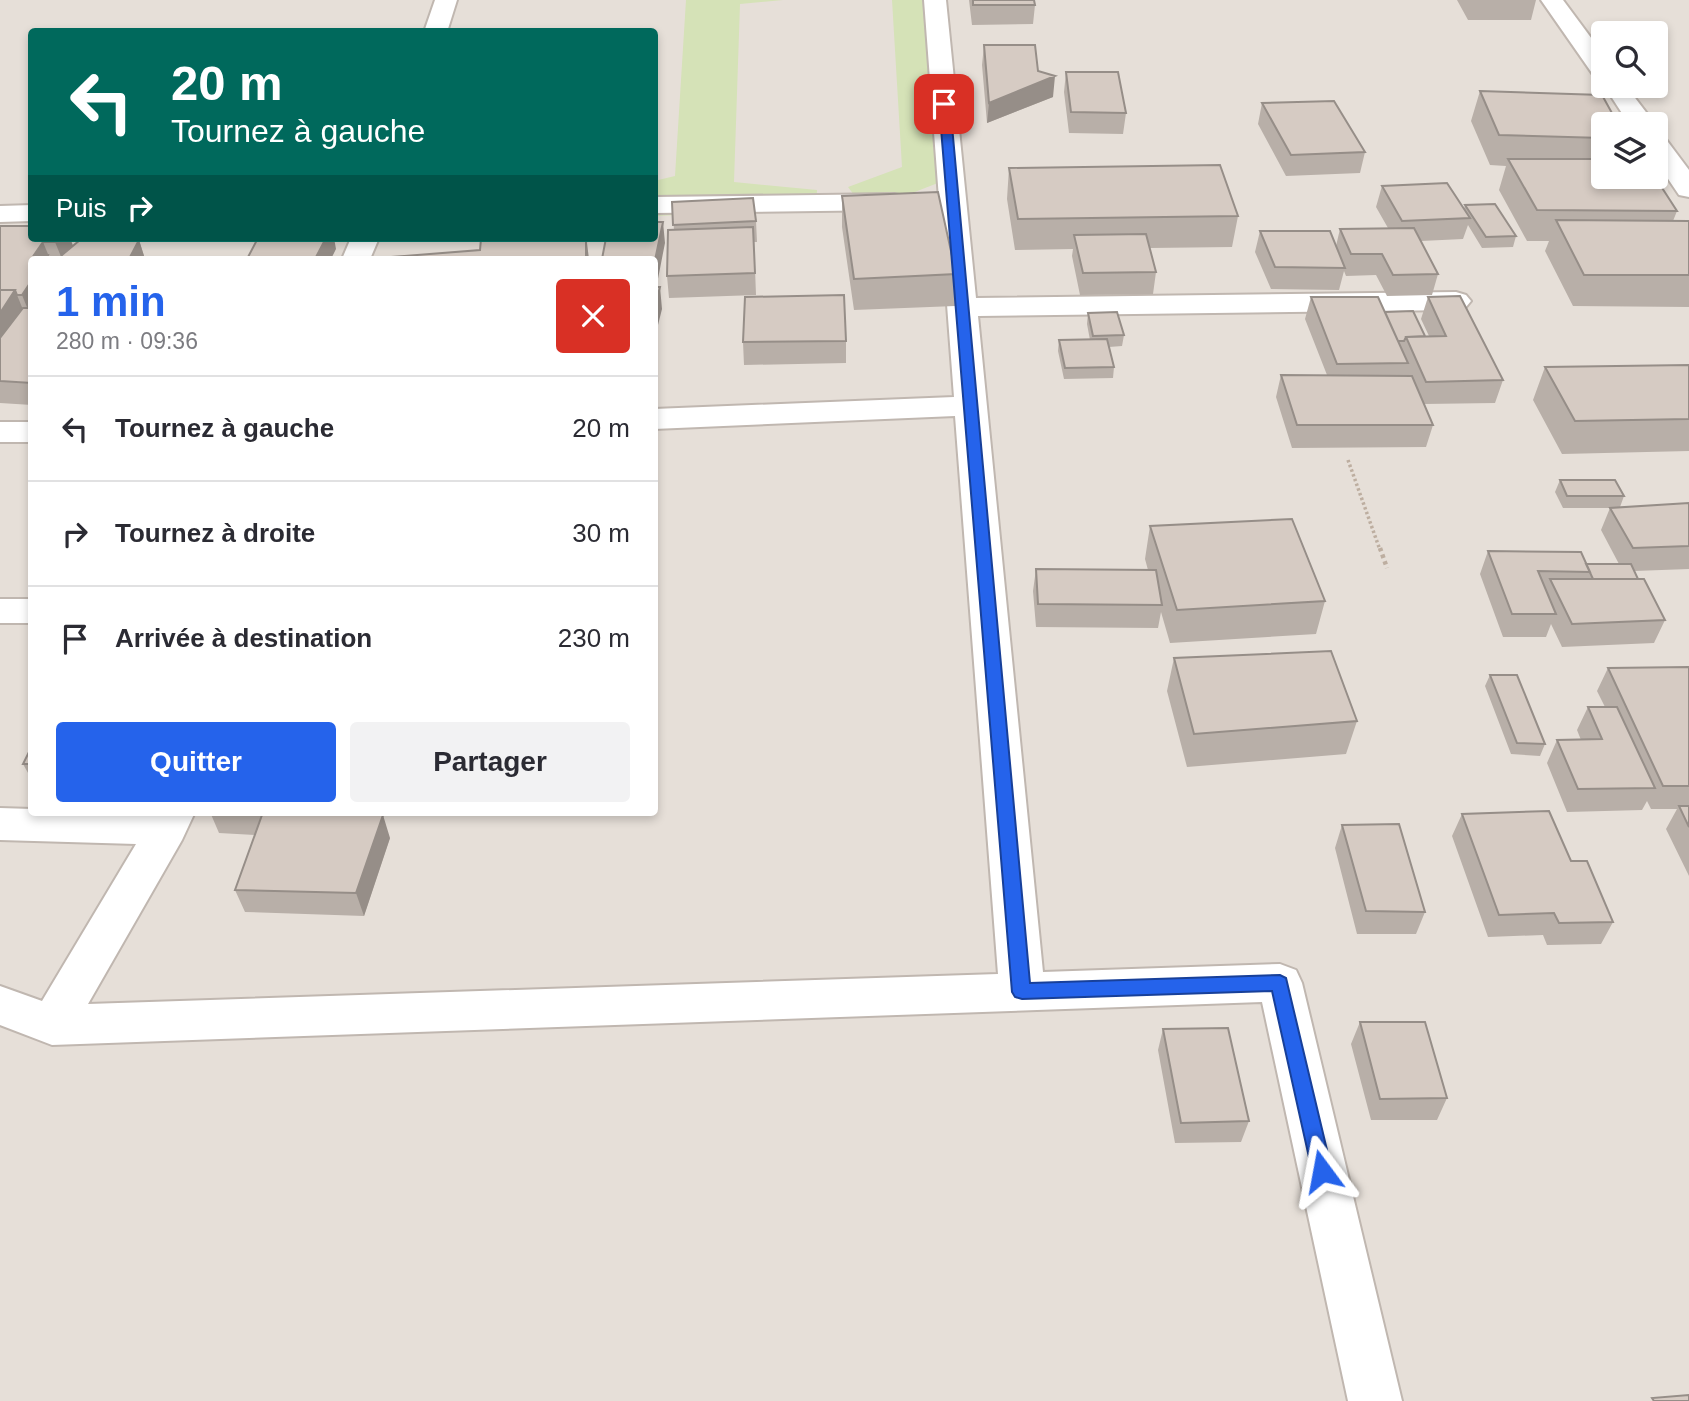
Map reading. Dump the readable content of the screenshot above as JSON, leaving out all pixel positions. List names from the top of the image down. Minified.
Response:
{"page":{"turn":["20 m","Tournez à gauche"],"then":"Puis","heading":["1 min","280 m · 09:36"],"list":[{"name":"Tournez à gauche","value":"20 m"},{"name":"Tournez à droite","value":"30 m"},{"name":"Arrivée à destination","value":"230 m"}],"buttons":["Quitter","Partager"]}}
